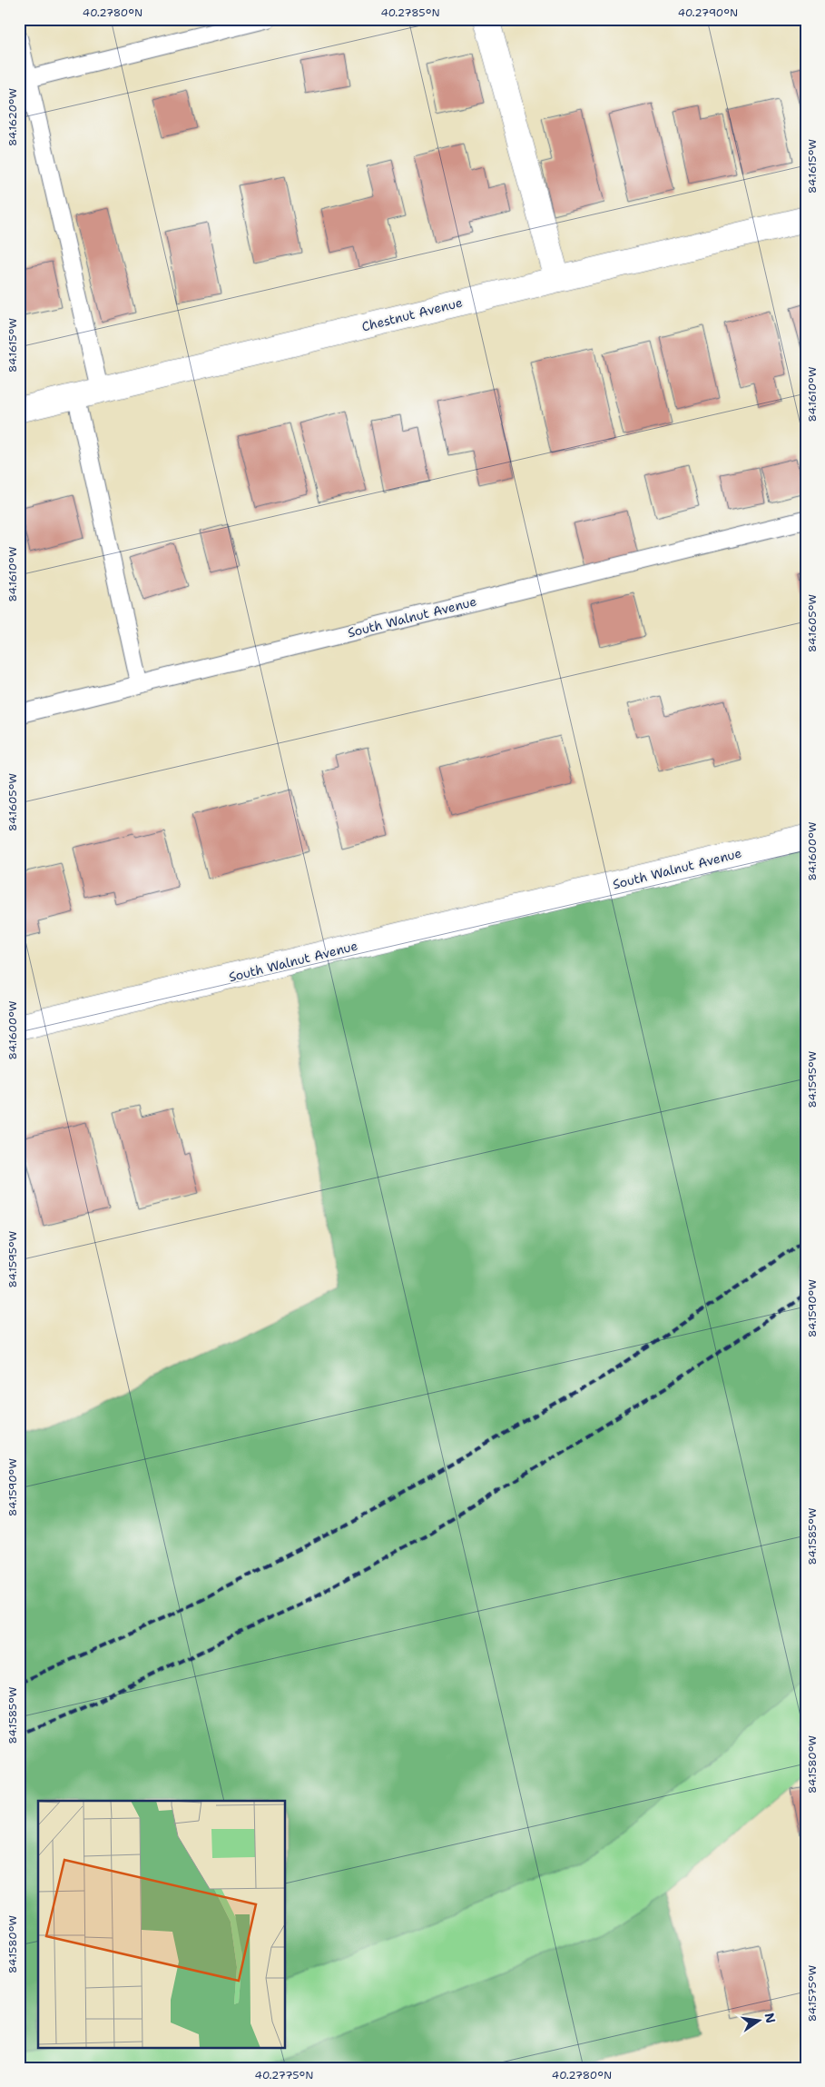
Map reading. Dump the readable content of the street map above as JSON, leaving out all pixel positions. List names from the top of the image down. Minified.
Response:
{"streets":{"street":["Chestnut Avenue","South Walnut Avenue"]},"north":"right","coordinates":["40.2780°N","40.2785°N","40.2790°N","84.1620°W","84.1615°W","84.1610°W","84.1605°W","84.1600°W","84.1595°W","84.1590°W","84.1585°W","84.1580°W","84.1575°W","40.2775°N"]}
